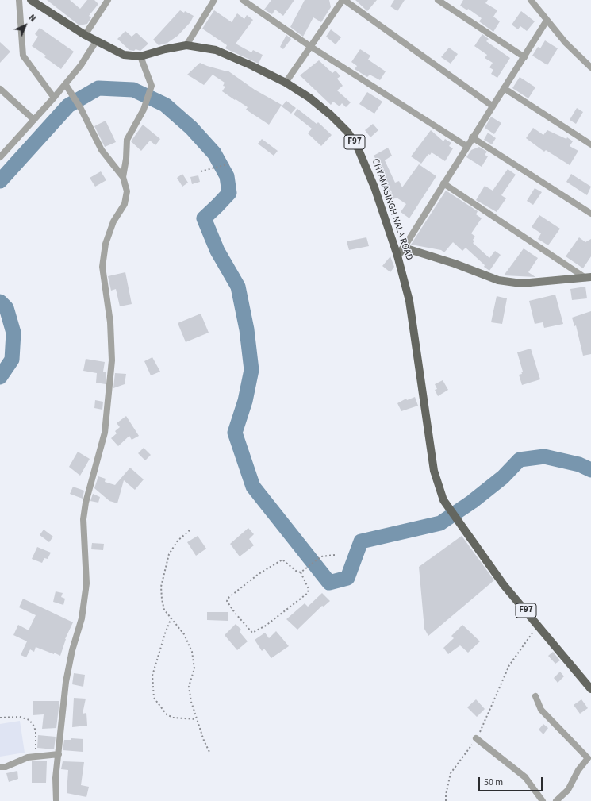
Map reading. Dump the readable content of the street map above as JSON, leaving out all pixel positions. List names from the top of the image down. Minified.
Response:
{"streets":{"main road":["F97","CHYAMASINGH NALA ROAD"]},"crossings":[["F97","CHYAMASINGH NALA ROAD"]],"scale_bar":"50 m","north":"top right"}
